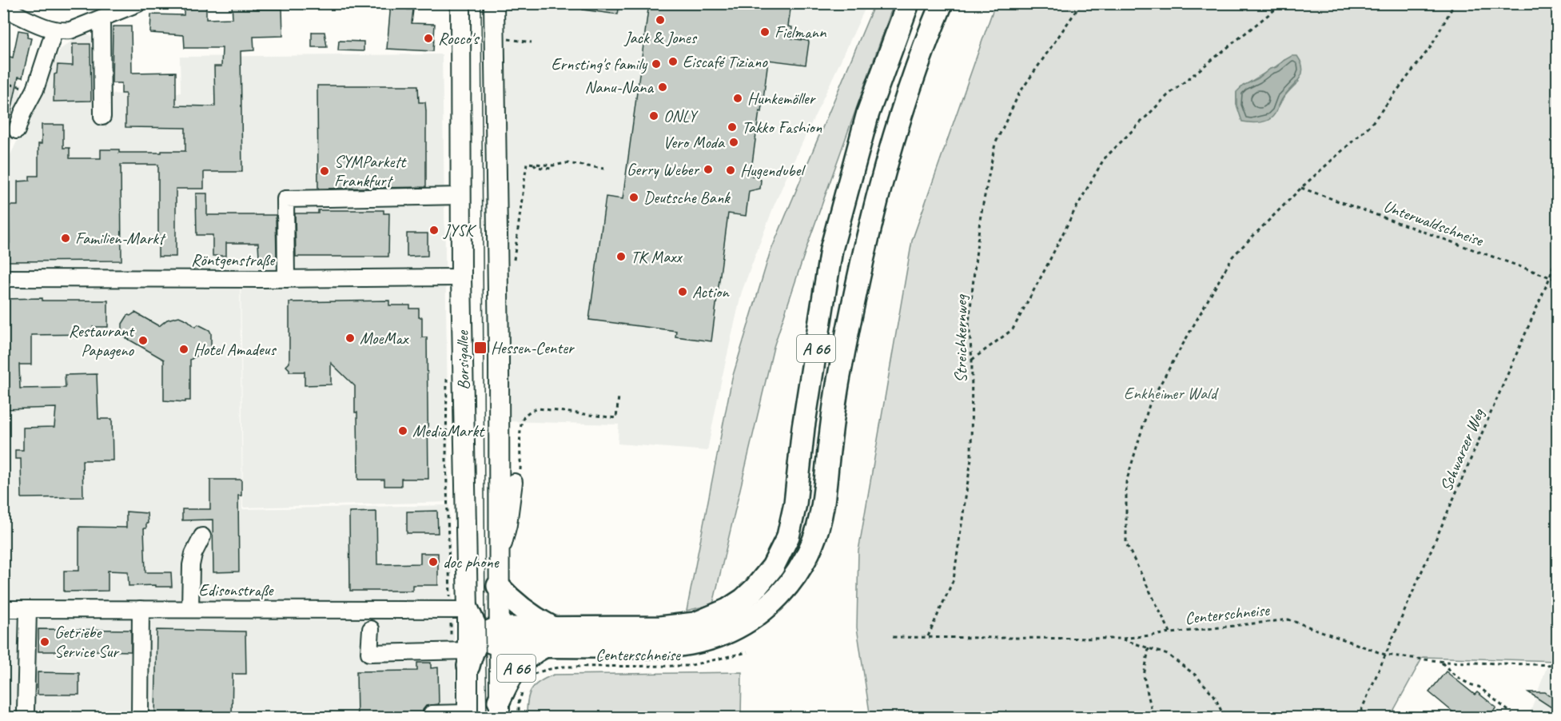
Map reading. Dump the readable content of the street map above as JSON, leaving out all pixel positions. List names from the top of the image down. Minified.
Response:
{"streets":{"highway":["A 66"],"main road":["Borsigallee"],"street":["Röntgenstraße","Edisonstraße"],"path":["Unterwaldschneise","Streichkernweg","Schwarzer Weg","Centerschneise"]},"crossings":[["Unterwaldschneise","Schwarzer Weg"],["Röntgenstraße","Borsigallee"],["Streichkernweg","Centerschneise"],["A 66","Borsigallee"],["A 66","Edisonstraße"],["Borsigallee","Edisonstraße"],["Schwarzer Weg","Centerschneise"]],"parks":["Enkheimer Wald"],"places":{"other":["Jack & Jones","Fielmann","Rocco's","Eiscafé Tiziano","Ernsting's family","Nanu-Nana","Hunkemöller","ONLY","Takko Fashion","Vero Moda","Gerry Weber","Hugendubel","SYMParkett Frankfurt","Deutsche Bank","JYSK","Familien-Markt","TK Maxx","Action","MoeMax","Restaurant Papageno","Hotel Amadeus","MediaMarkt","doc phone","Getriebe Service Sur"],"transit":["Hessen-Center"]}}
